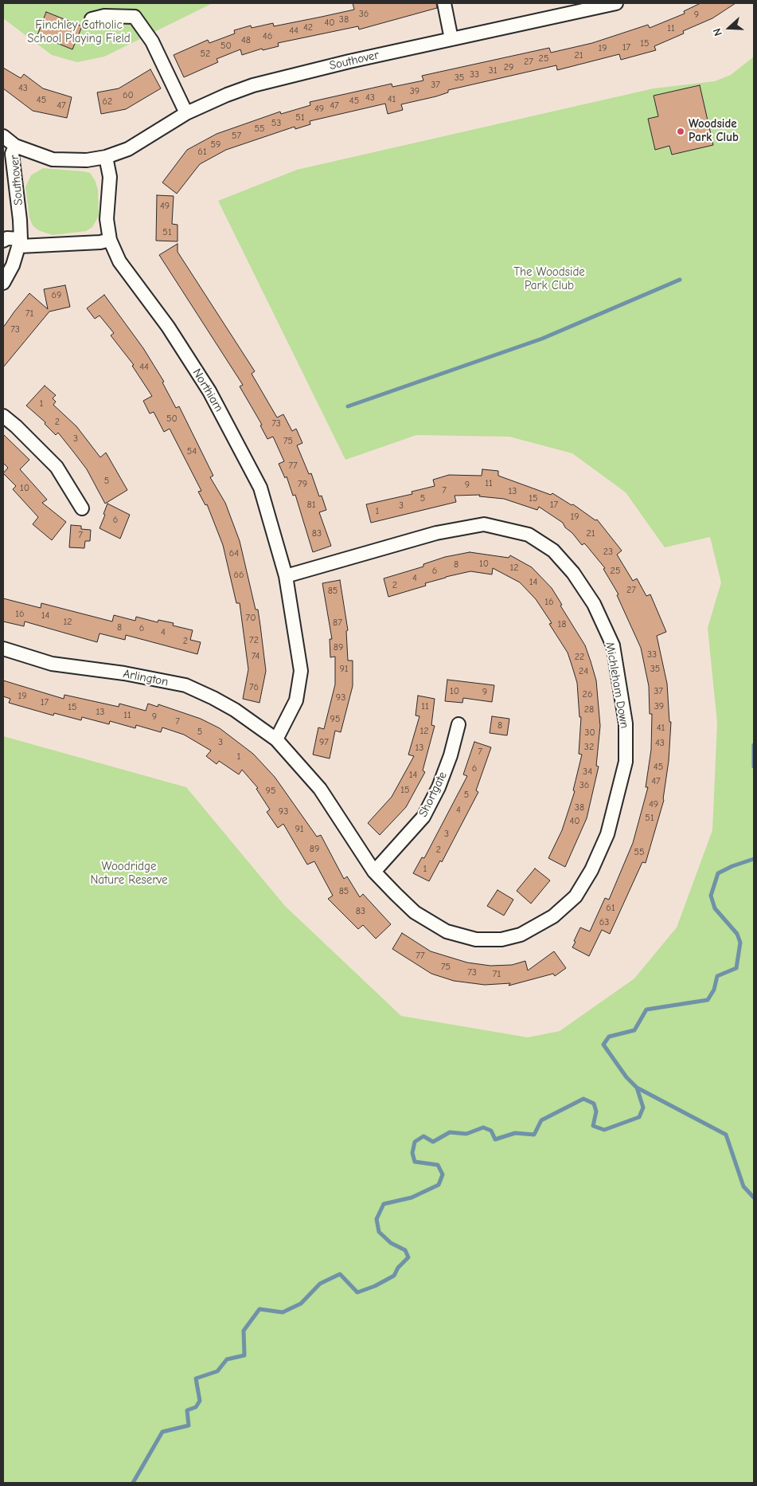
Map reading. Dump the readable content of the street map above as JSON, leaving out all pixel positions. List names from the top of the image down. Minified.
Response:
{"streets":{"street":["Southover","Northiam","Arlington","Michleham Down","Shortgate"]},"crossings":[["Southover","Northiam"],["Northiam","Arlington"],["Northiam","Michleham Down"],["Arlington","Michleham Down"],["Michleham Down","Shortgate"]],"parks":["Finchley Catholic School Playing Field","The Woodside Park Club","Woodridge Nature Reserve"],"places":["Woodside Park Club"],"house_numbers":["36","9","38","40","42","11","44","46","48","15","50","17","19","52","21","25","27","29","31","33","35","37","43","39","60","43","41","45","45","62","47","47","49","51","53","55","57","59","61","49","51","69","71","73","44","1","50","2","73","3","75","54","77","5","11","79","9","10","7","13","5","15","81","17","3","1","19","6","83","21","7","23","64","10","8","12","6","25","66","4","14","2","27","85","16","16","14","70","12","87","18","8","6","4","72","2","89","33","74","22","91","35","24","76","10","37","9","26","19","93","17","11","39","15","28","13","11","9","95","7","8","41","12","5","30","3","97","43","32","13","7","1","45","6","34","14","47","36","15","95","5","49","38","4","93","51","40","91","3","89","2","55","1","85","61","83","63","77","75","73","71"],"north":"left"}
